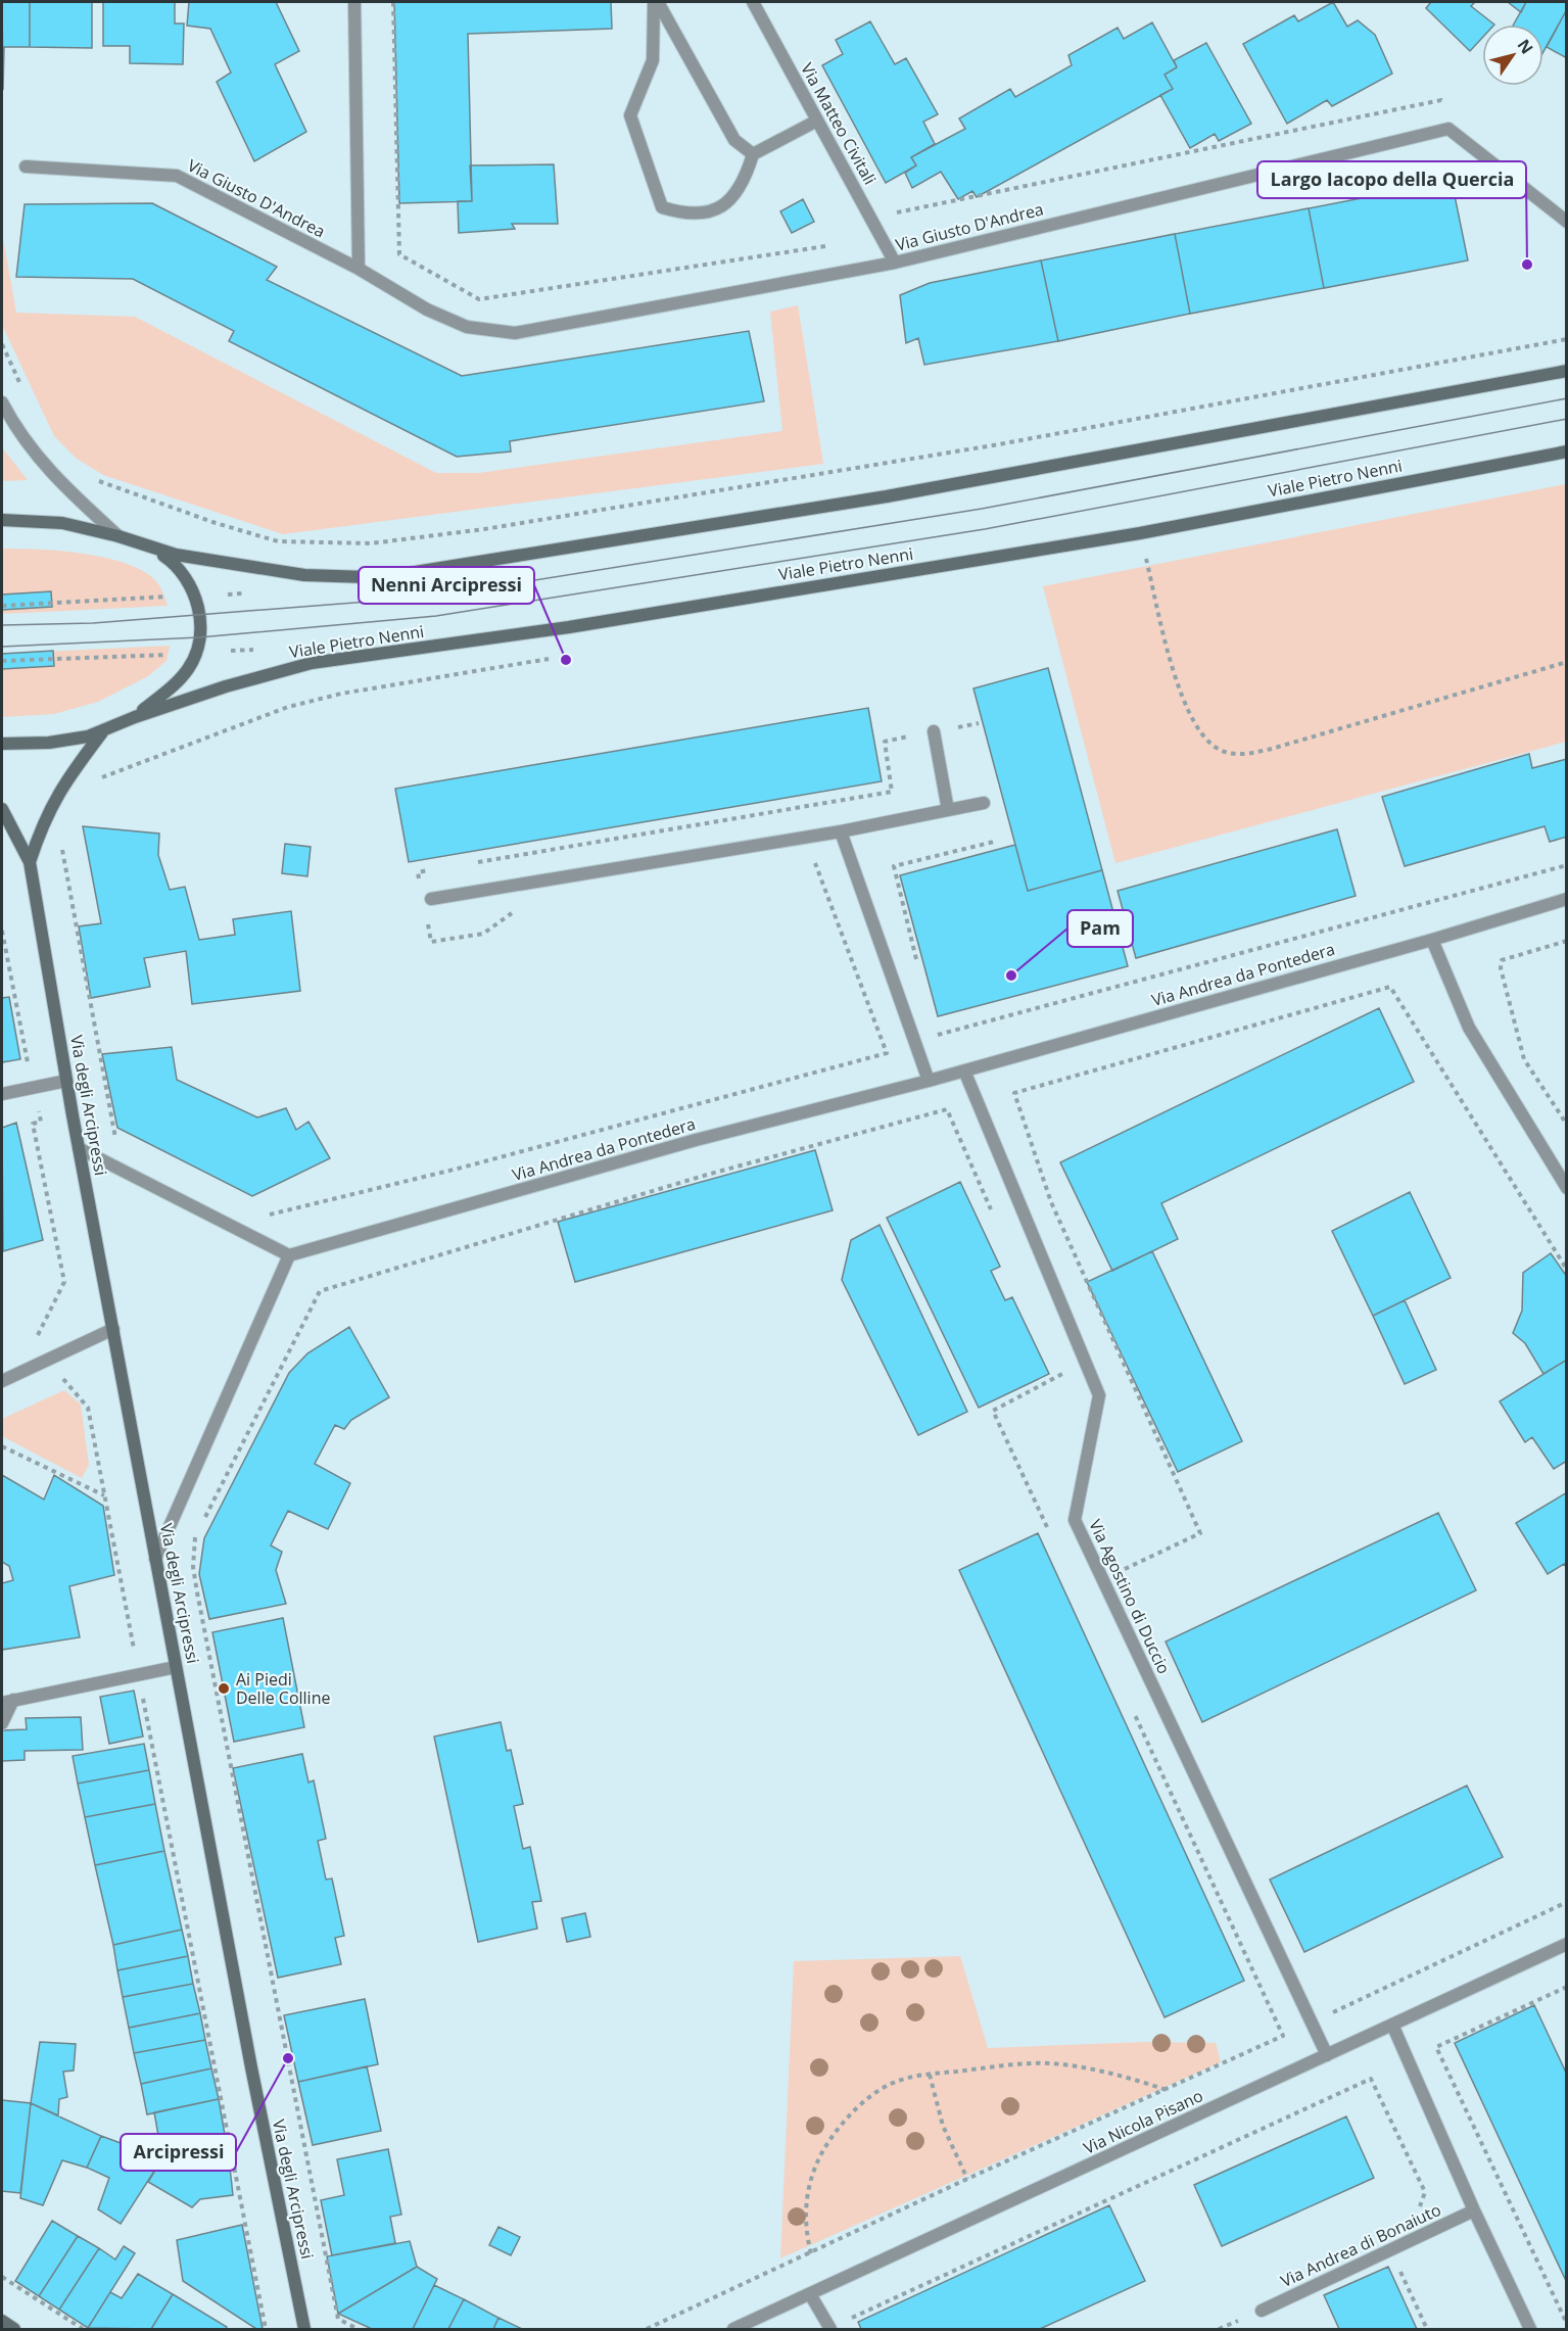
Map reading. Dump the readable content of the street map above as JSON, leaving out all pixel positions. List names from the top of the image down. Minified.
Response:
{"streets":{"main road":["Viale Pietro Nenni","Via degli Arcipressi"],"street":["Via Matteo Civitali","Via Giusto D'Andrea","Via Andrea da Pontedera","Via Agostino di Duccio","Via Nicola Pisano","Via Andrea di Bonaiuto"]},"crossings":[["Via Matteo Civitali","Via Giusto D'Andrea"],["Viale Pietro Nenni","Via degli Arcipressi"],["Via Andrea da Pontedera","Via Agostino di Duccio"],["Via Agostino di Duccio","Via Nicola Pisano"]],"places":["Largo Iacopo della Quercia","Nenni Arcipressi","Pam","Ai Piedi Delle Colline","Arcipressi"],"north":"top right"}
